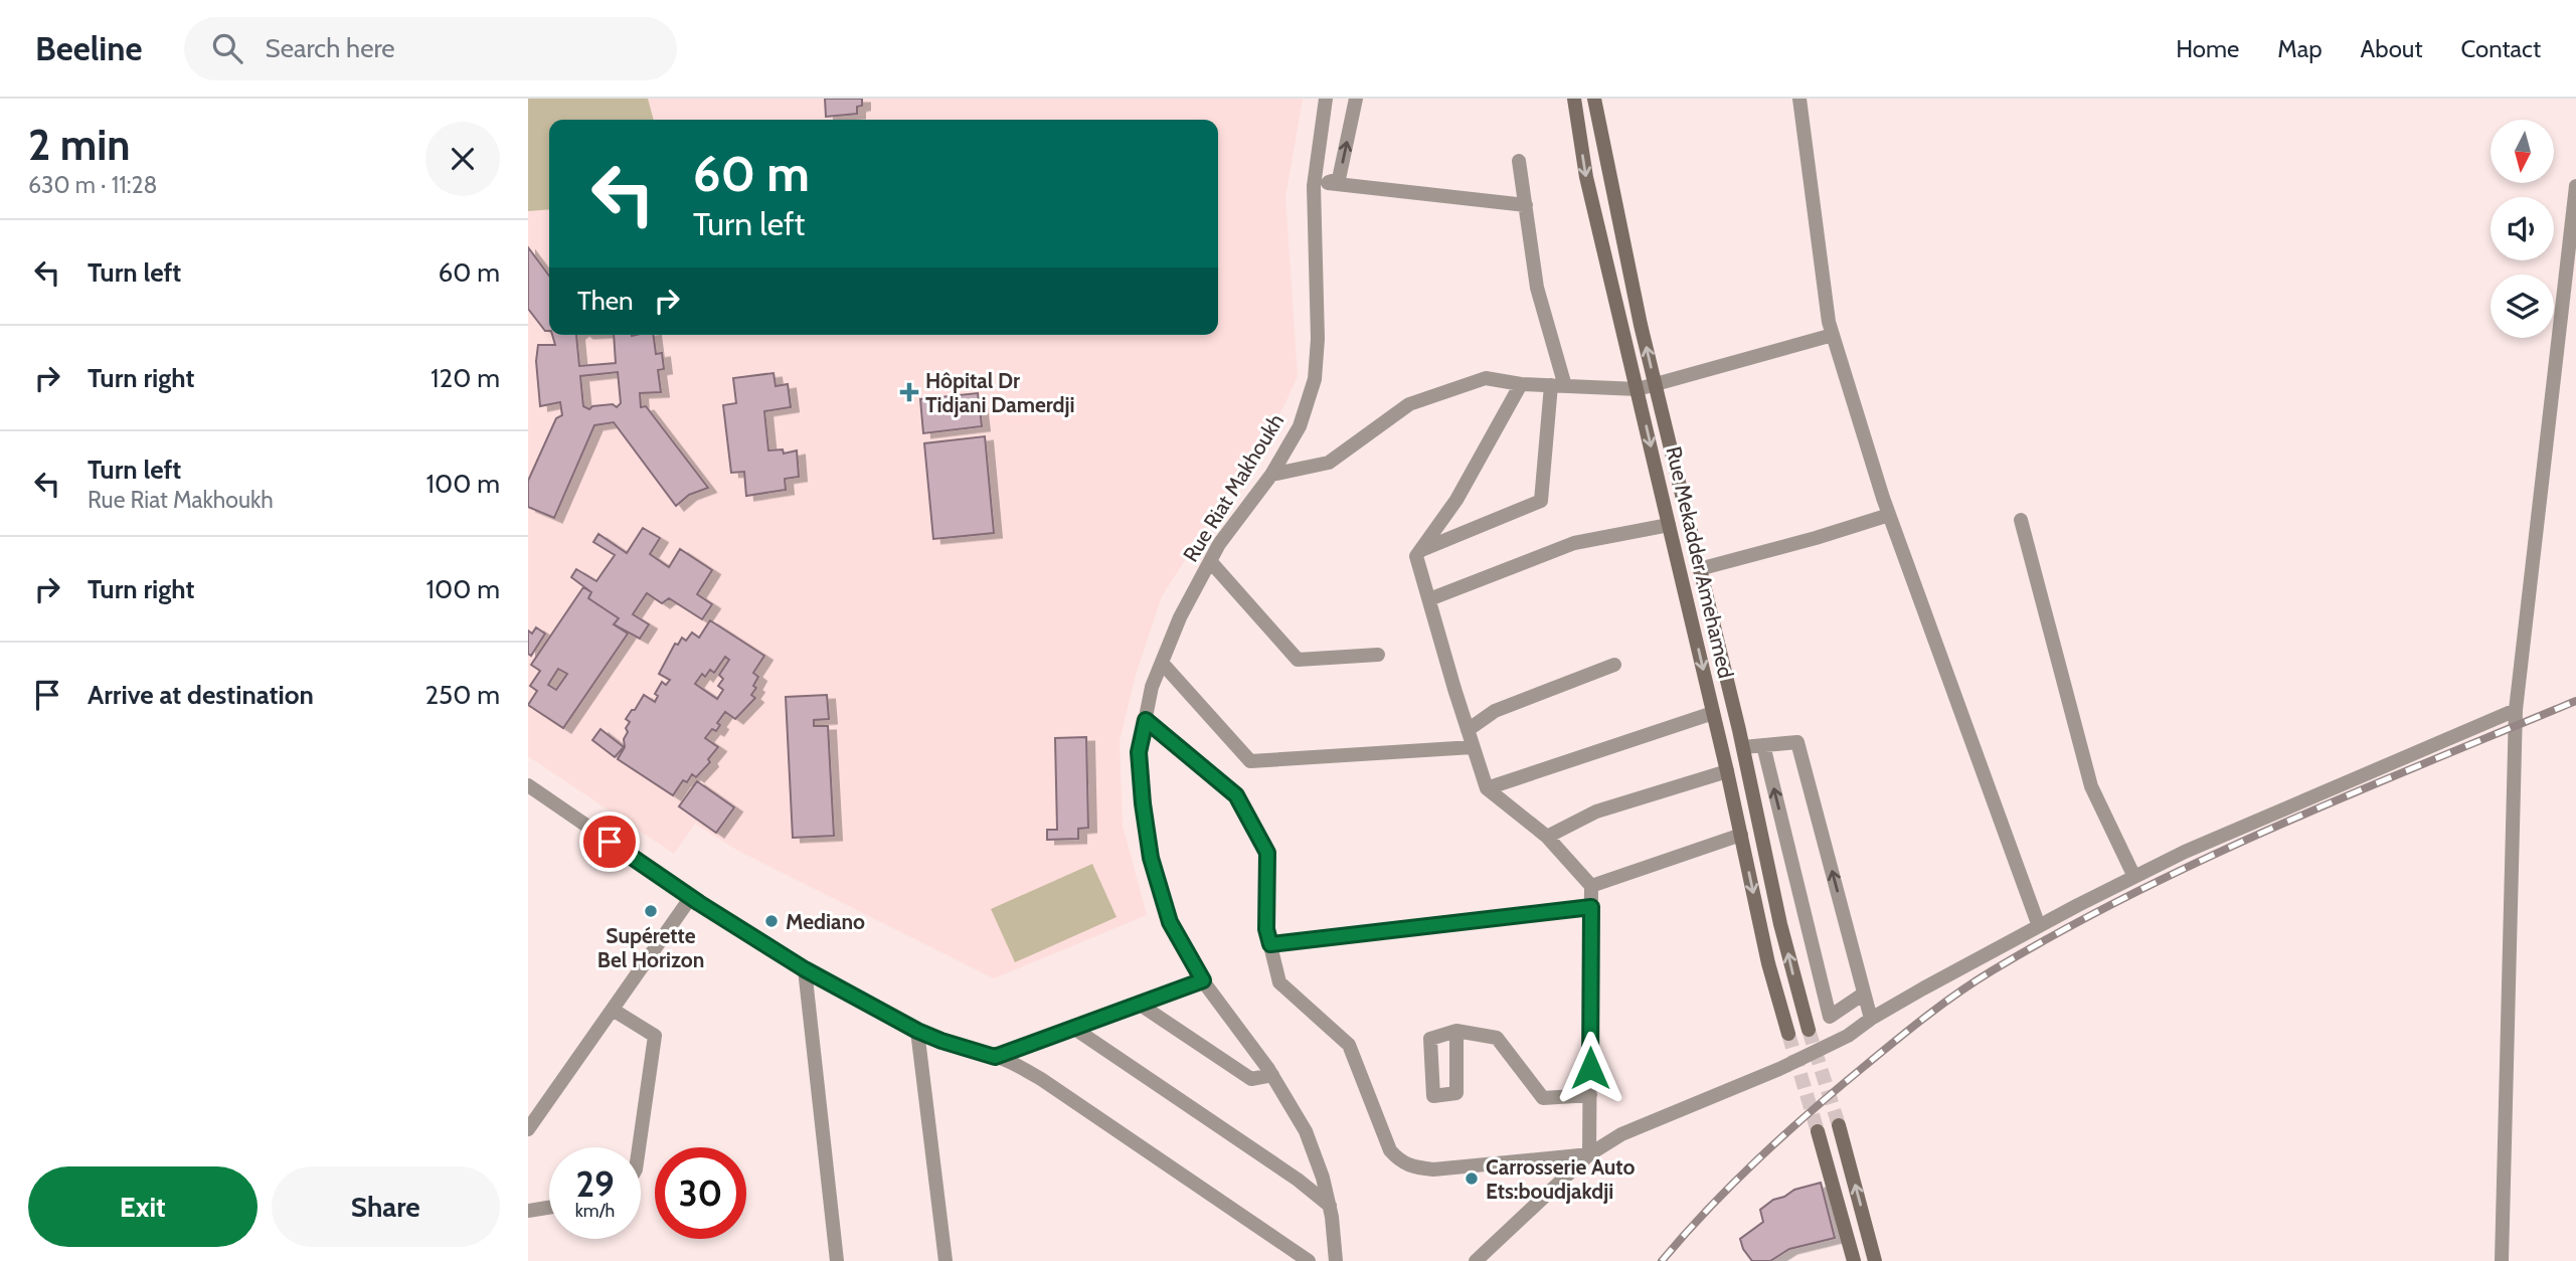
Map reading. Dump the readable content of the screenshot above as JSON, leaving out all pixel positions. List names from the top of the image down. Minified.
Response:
{"streets":{"main road":["Rue Mekadder Amehamed"],"street":["Rue Riat Makhoukh"]},"places":{"health":["Hôpital Dr Tidjani Damerdji"],"other":["Supérette Bel Horizon","Mediano","Carrosserie Auto Ets:boudjakdji"]},"north":"bottom","page":{"header":"Beeline","search":"Search here","nav":["Home","Map","About","Contact"],"heading":["2 min","630 m · 11:28"],"turn":["60 m","Turn left"],"list":[{"name":"Turn left","value":"60 m"},{"name":"Turn right","value":"120 m"},{"name":"Turn left","note":"Rue Riat Makhoukh","value":"100 m"},{"name":"Turn right","value":"100 m"},{"name":"Arrive at destination","value":"250 m"}],"then":"Then","speed":"29 km/h","limit":"30","buttons":["Exit","Share"]}}
